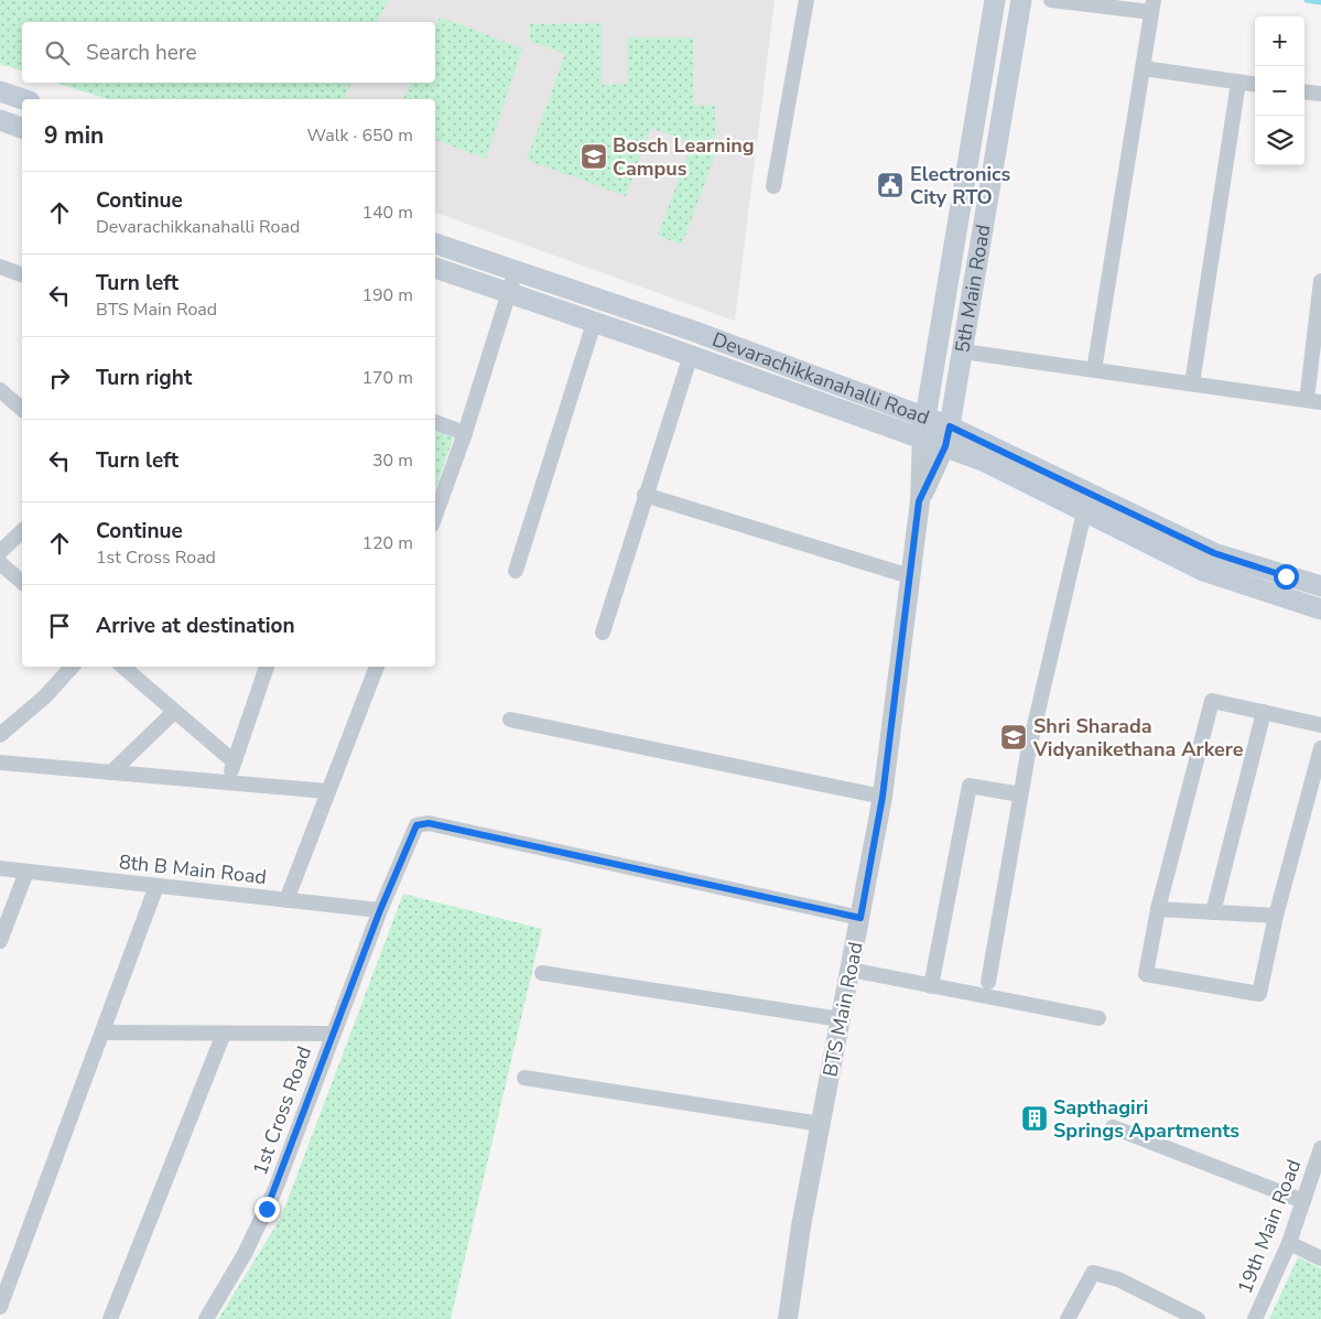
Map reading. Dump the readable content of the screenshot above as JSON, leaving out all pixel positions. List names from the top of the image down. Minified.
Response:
{"streets":{"main road":["5th Main Road","Devarachikkanahalli Road"],"street":["8th B Main Road","BTS Main Road","1st Cross Road","19th Main Road"]},"crossings":[["5th Main Road","Devarachikkanahalli Road"],["5th Main Road","BTS Main Road"],["Devarachikkanahalli Road","BTS Main Road"],["8th B Main Road","1st Cross Road"],["BTS Main Road","1st Cross Road"]],"places":{"school or university":["Bosch Learning Campus","Shri Sharada Vidyanikethana Arkere"],"public building":["Electronics City RTO"],"building":["Sapthagiri Springs Apartments"]},"page":{"map_buttons":["+","−"],"search":"Search here","heading":["9 min","Walk · 650 m"],"list":[["Continue","Devarachikkanahalli Road","140 m"],["Turn left","BTS Main Road","190 m"],["Turn right","170 m"],["Turn left","30 m"],["Continue","1st Cross Road","120 m"],"Arrive at destination"]}}
